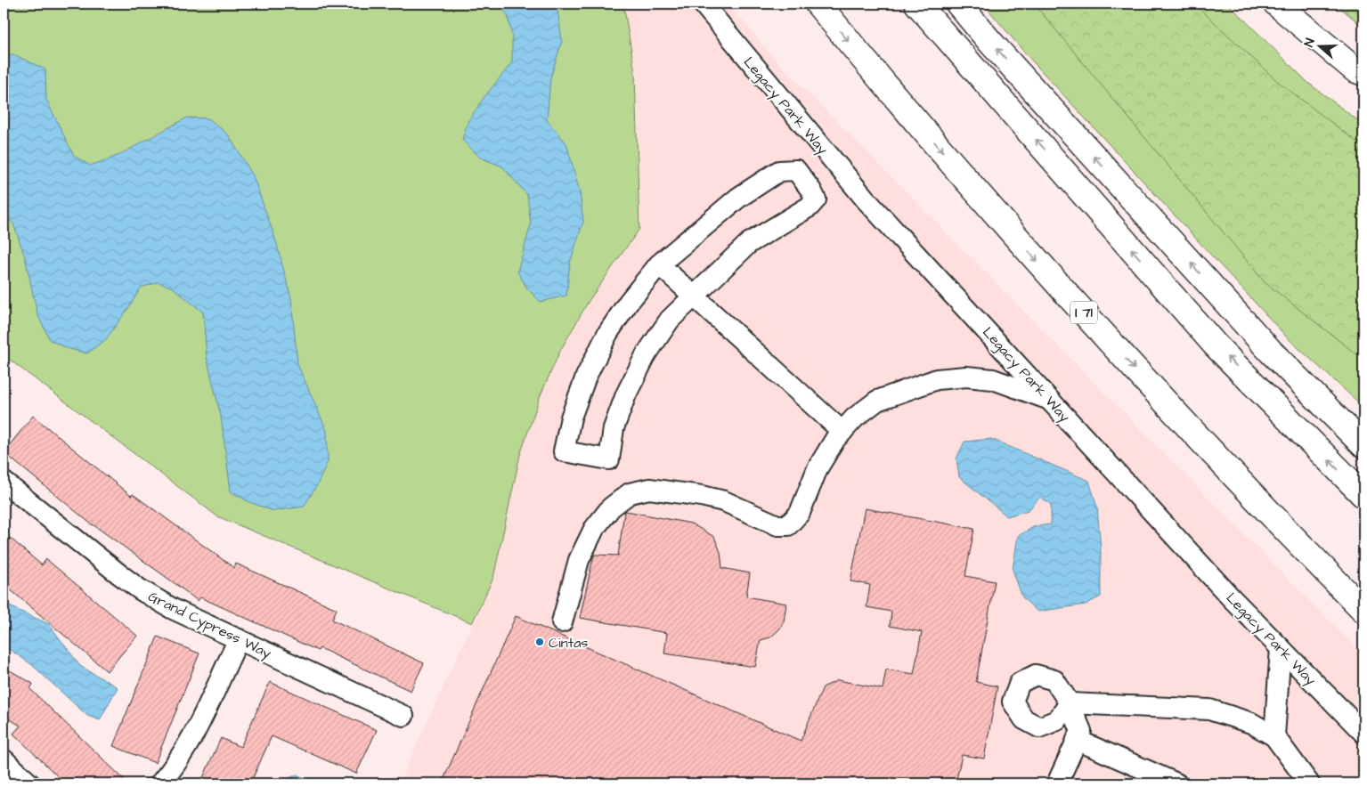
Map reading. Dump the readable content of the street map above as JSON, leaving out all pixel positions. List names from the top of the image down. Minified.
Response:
{"streets":{"main road":["I 71"],"street":["Legacy Park Way","Grand Cypress Way"]},"places":["Cintas"],"north":"left"}
